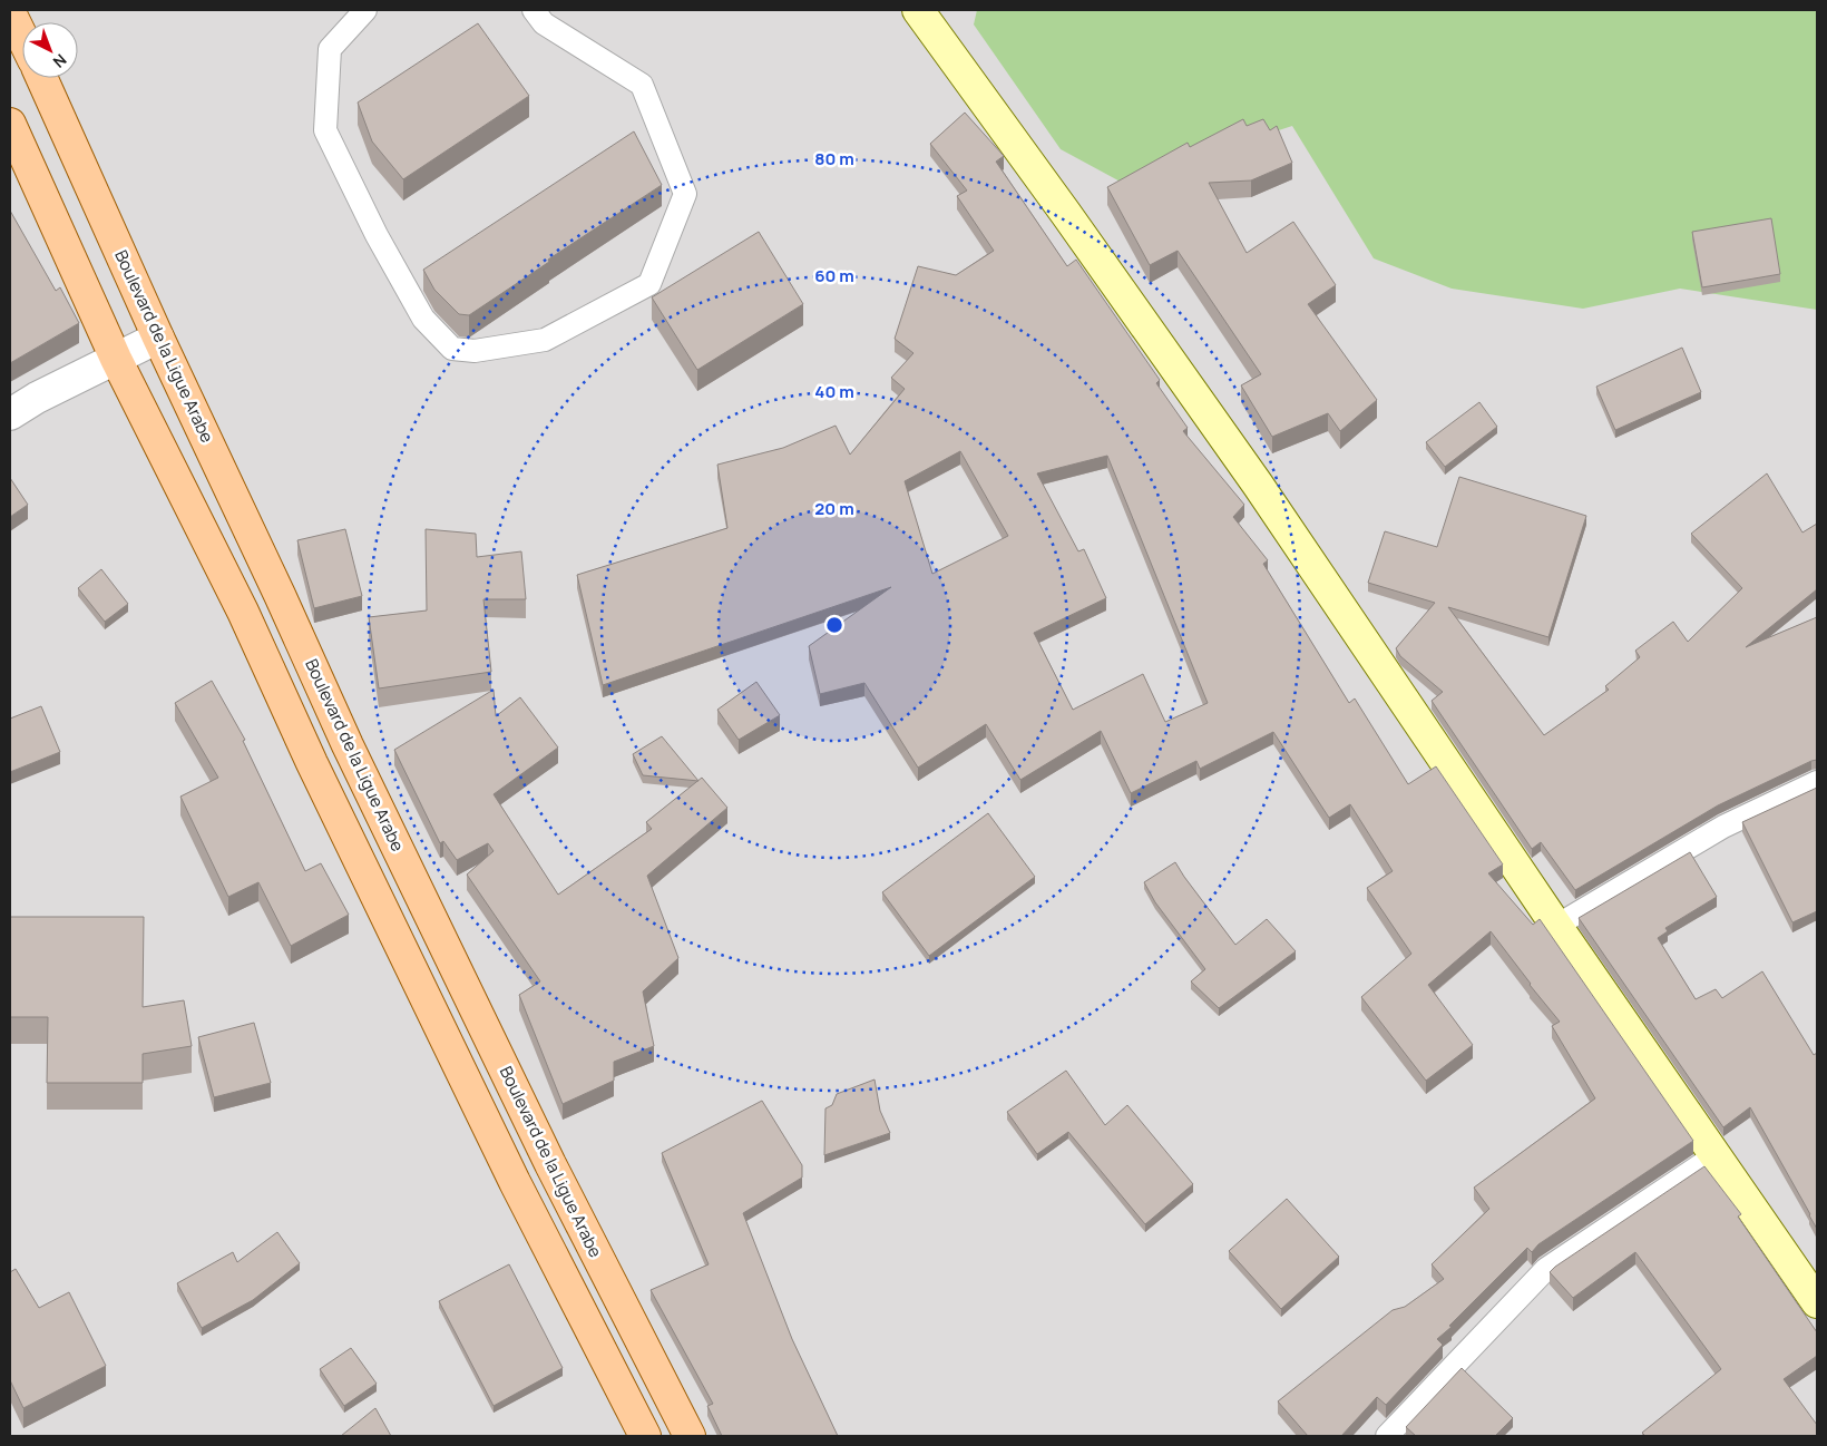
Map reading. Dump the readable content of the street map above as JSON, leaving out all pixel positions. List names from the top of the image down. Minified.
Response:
{"streets":{"main road":["Boulevard de la Ligue Arabe"]},"north":"bottom right","rings":["80 m","60 m","40 m","20 m"]}
